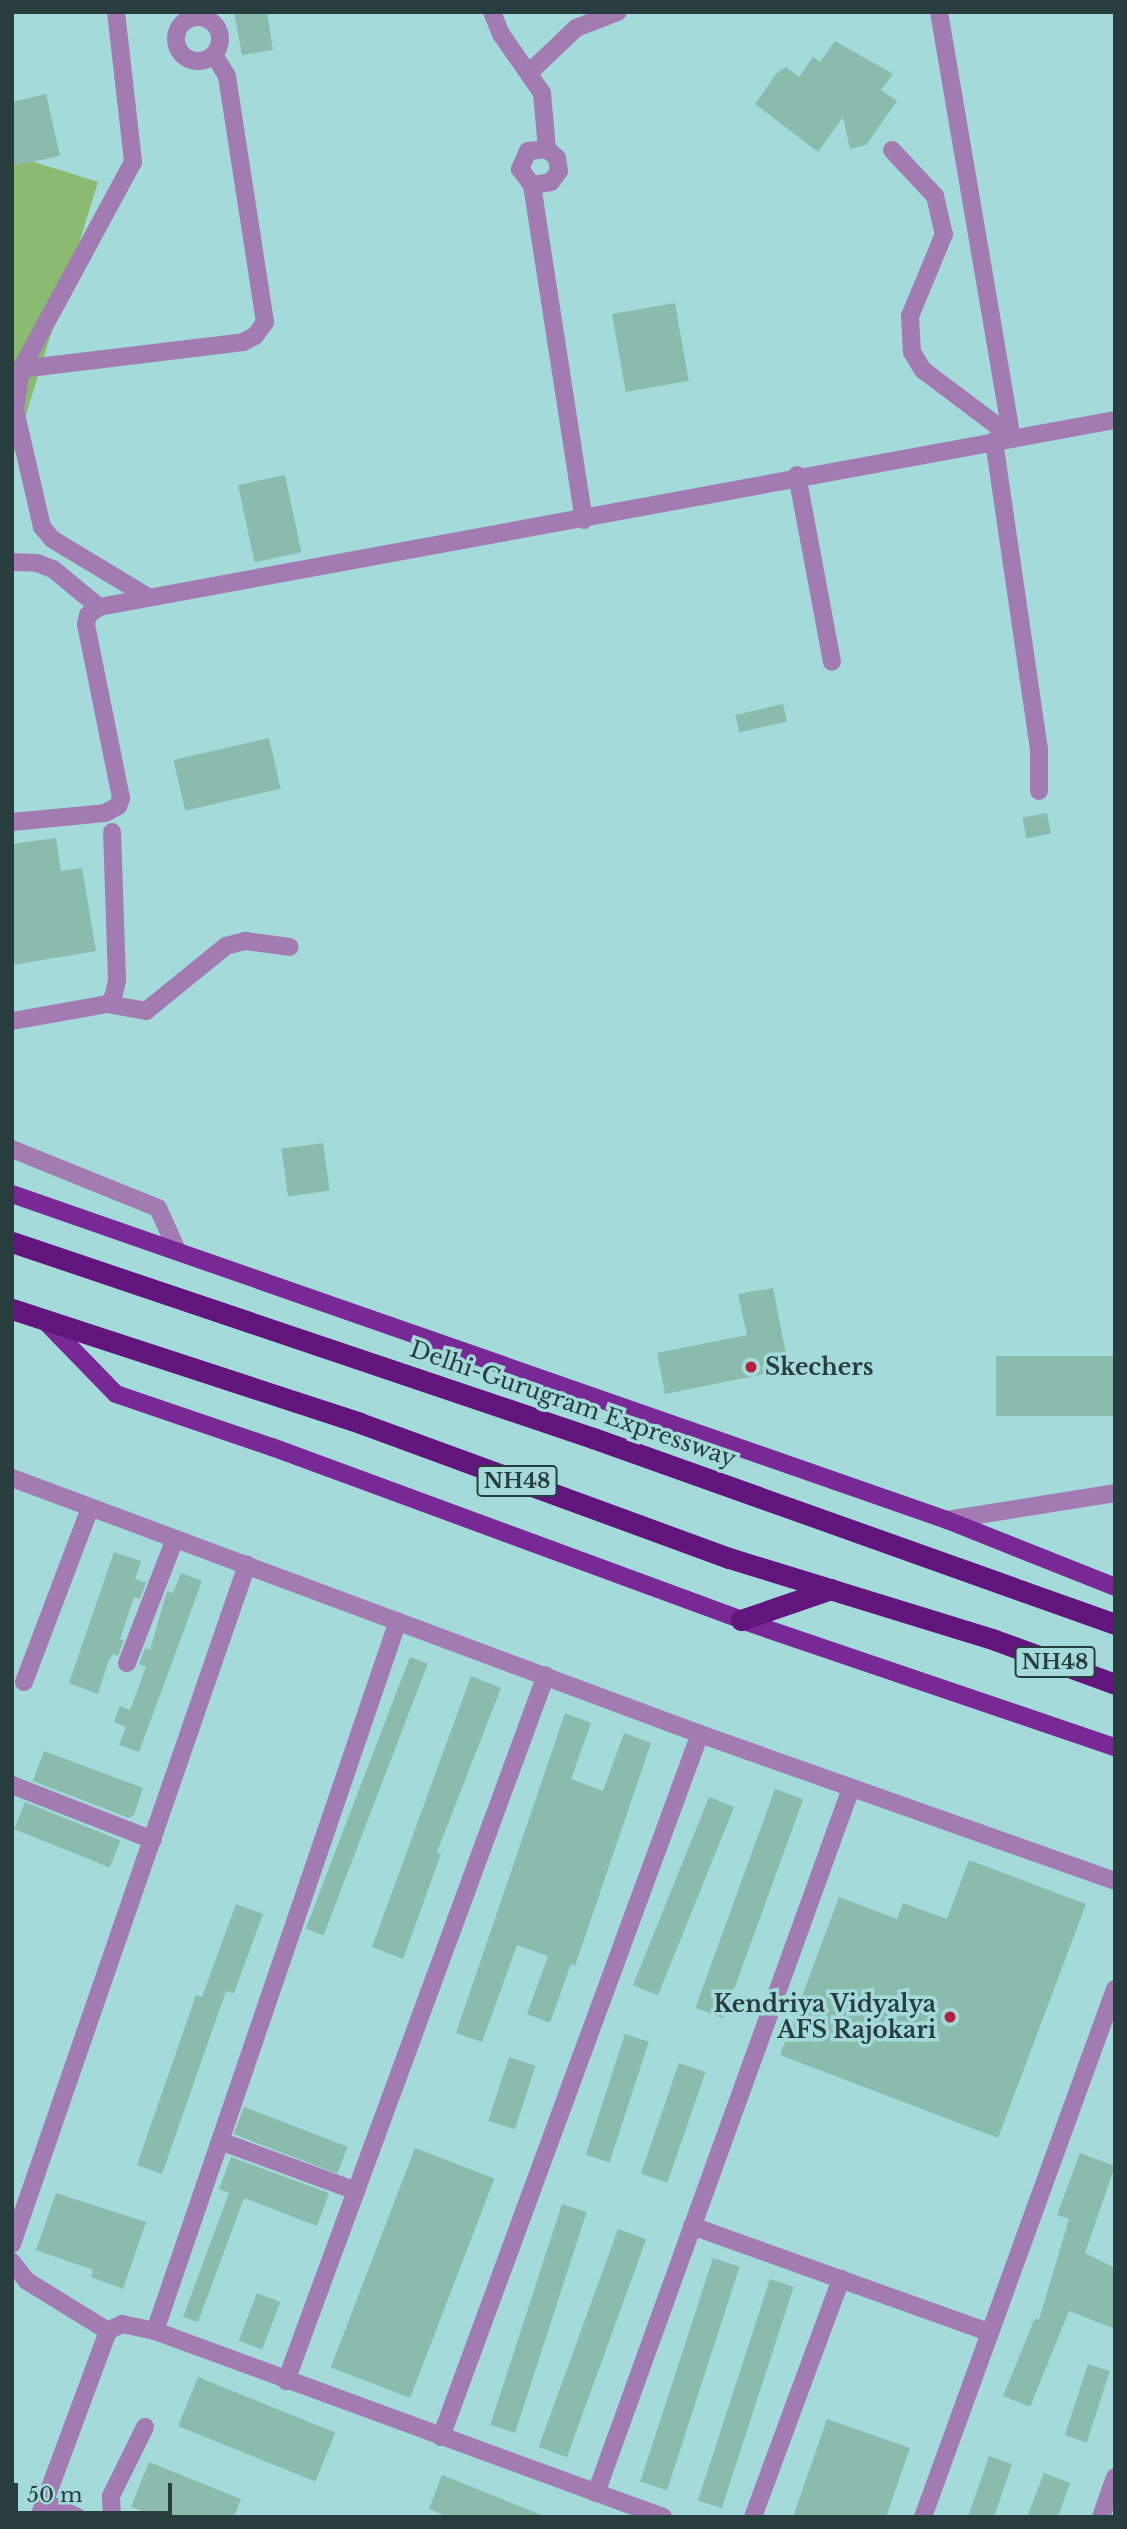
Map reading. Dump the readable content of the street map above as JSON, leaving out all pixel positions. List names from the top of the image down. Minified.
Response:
{"streets":{"highway":["Delhi-Gurugram Expressway","NH48"]},"places":["Skechers","Kendriya Vidyalya AFS Rajokari"],"scale_bar":"50 m"}
